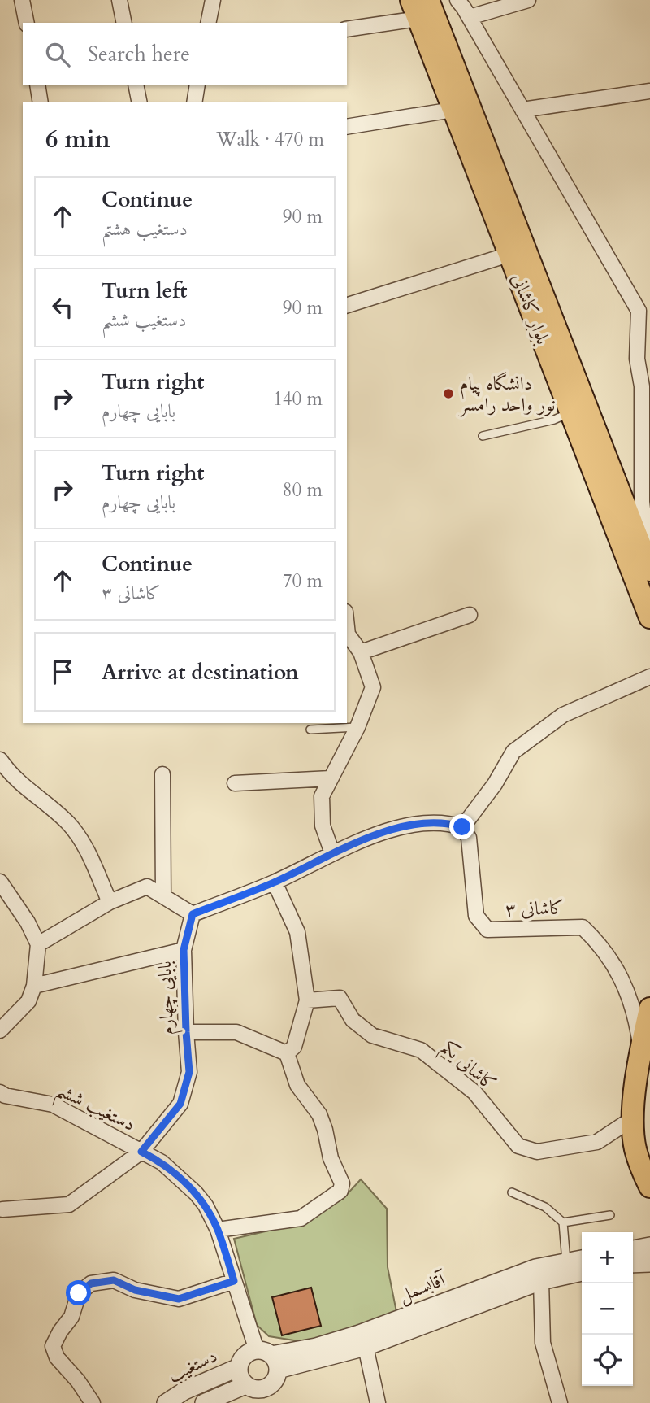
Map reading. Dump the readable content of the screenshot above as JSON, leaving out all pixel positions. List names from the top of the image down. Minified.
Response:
{"streets":{"main road":["بلوار کاشانی"],"street":["کاشانی ۳","بابایی چهارم","کاشانی یکم","دستغیب ششم","آقابسمل","دستغیب"]},"crossings":[["بابایی چهارم","دستغیب ششم"],["دستغیب ششم","آقابسمل"],["دستغیب ششم","دستغیب"],["آقابسمل","دستغیب"]],"places":["دانشگاه پیام نور واحد رامسر"],"page":{"search":"Search here","heading":["6 min","Walk · 470 m"],"list":[["Continue","دستغیب هشتم","90 m"],["Turn left","دستغیب ششم","90 m"],["Turn right","بابایی چهارم","140 m"],["Turn right","بابایی چهارم","80 m"],["Continue","کاشانی ۳","70 m"],"Arrive at destination"],"map_buttons":["+","−"]}}
